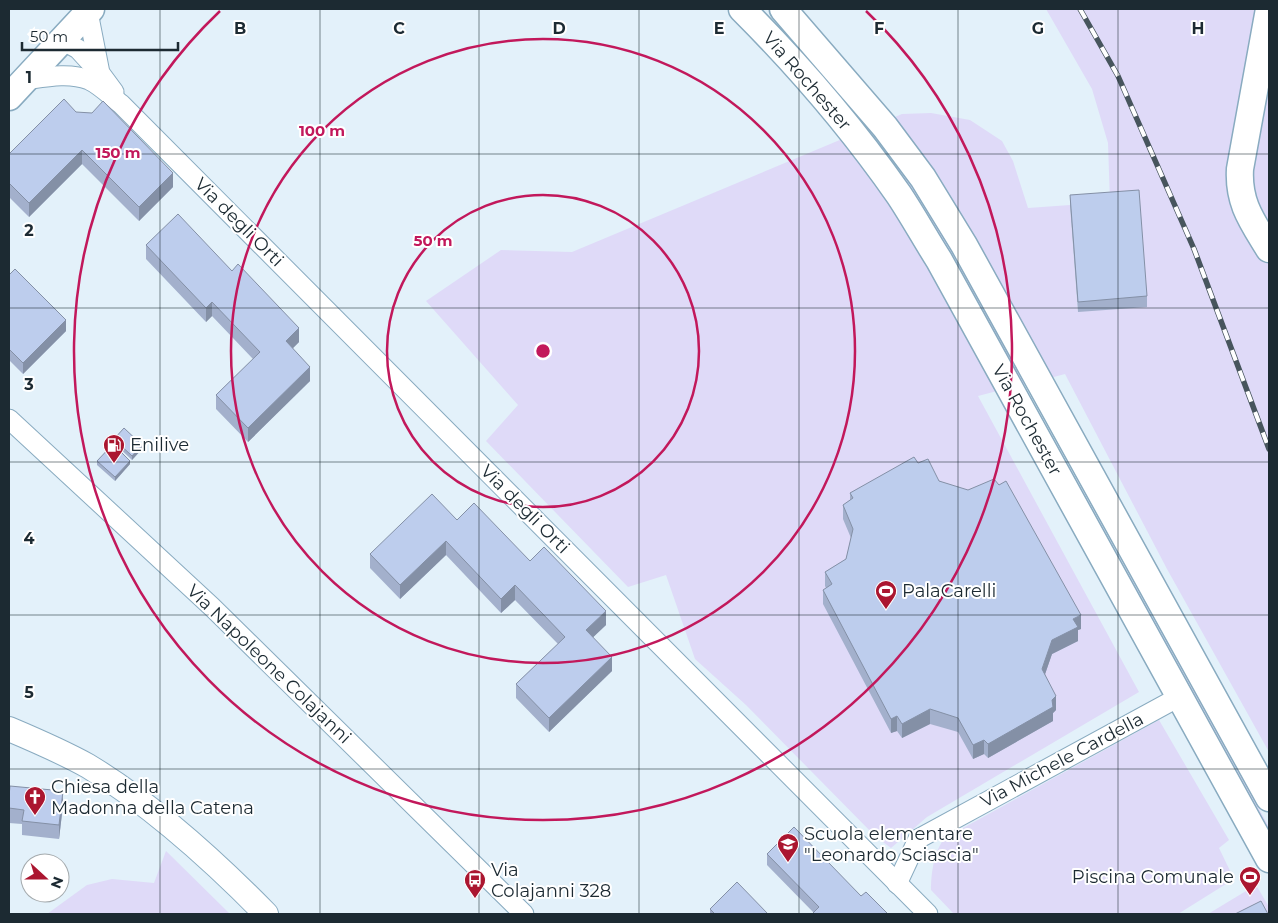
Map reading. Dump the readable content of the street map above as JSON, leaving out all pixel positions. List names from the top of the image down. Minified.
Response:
{"streets":{"main road":["Via Rochester"],"street":["Via degli Orti","Via Napoleone Colajanni","Via Michele Cardella"]},"crossings":[["Via Rochester","Via Michele Cardella"],["Via degli Orti","Via Michele Cardella"]],"places":{"fuel station":["Enilive"],"sports":["PalaCarelli","Piscina Comunale"],"church":["Chiesa della Madonna della Catena"],"school or university":["Scuola elementare \"Leonardo Sciascia\""],"bus stop":["Via Colajanni 328"]},"scale_bar":"50 m","north":"right","grid":{"columns":["B","C","D","E","F","G","H"],"rows":["1","2","3","4","5"]},"rings":["100 m","150 m","50 m"]}
